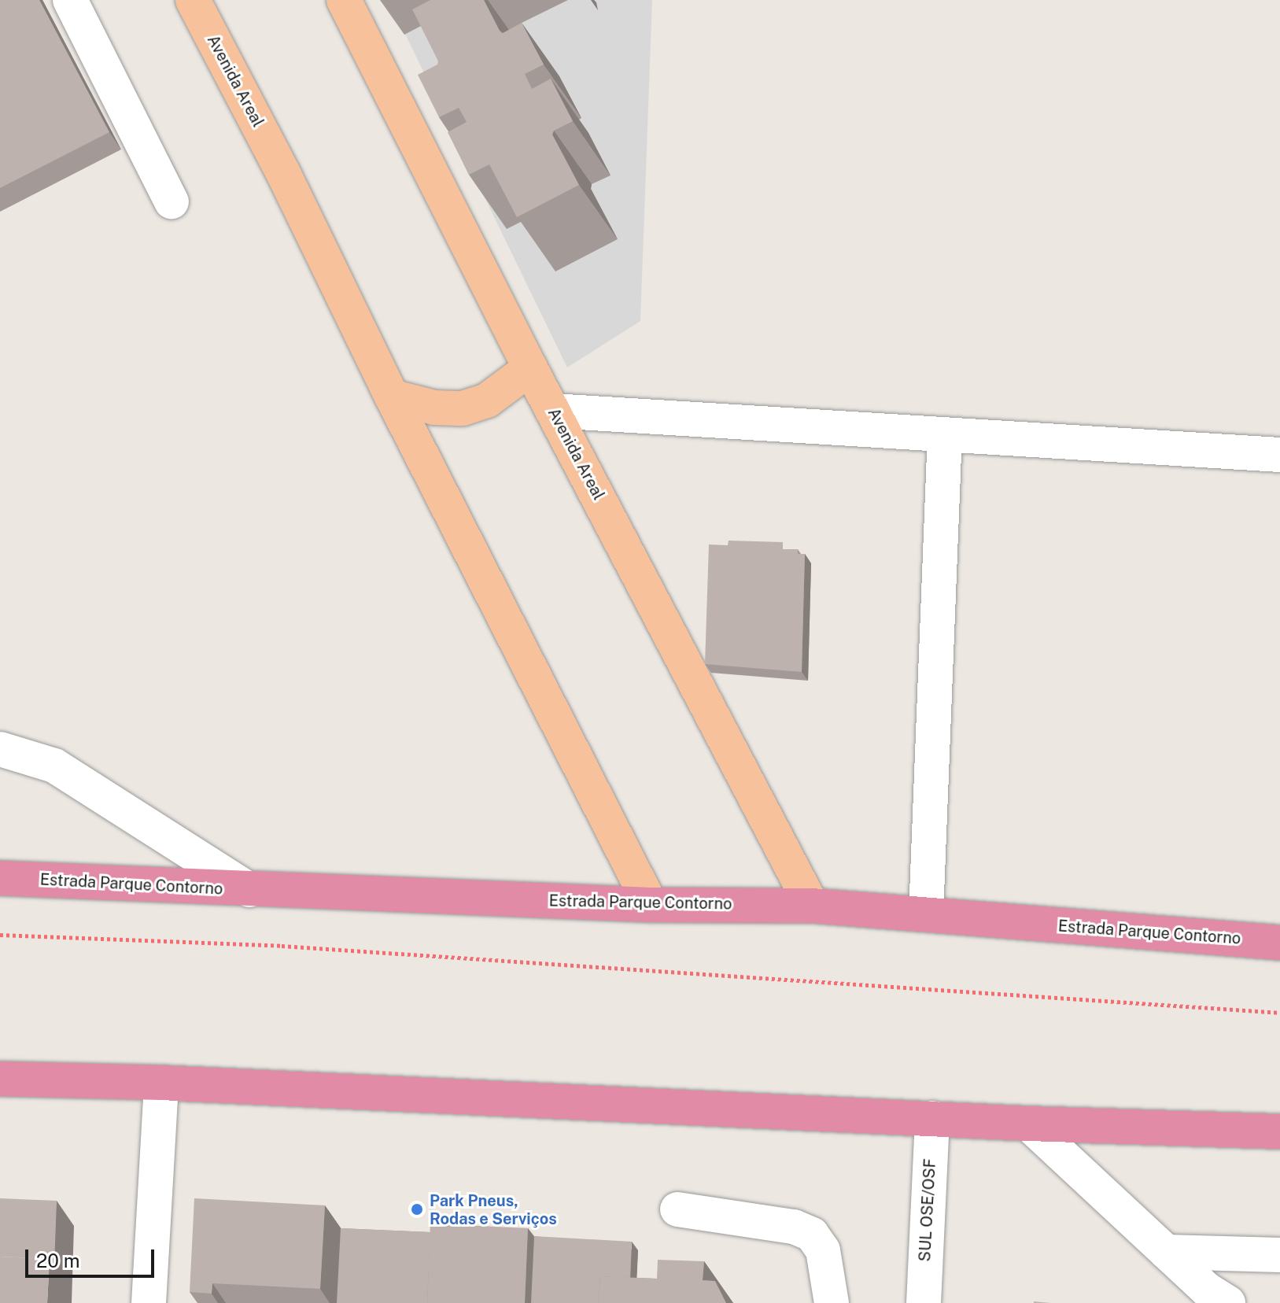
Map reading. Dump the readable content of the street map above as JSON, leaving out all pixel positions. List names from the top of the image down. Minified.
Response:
{"streets":{"highway":["Estrada Parque Contorno"],"main road":["Avenida Areal"],"street":["SUL OSE/OSF"]},"crossings":[["Avenida Areal","Estrada Parque Contorno"]],"places":["Park Pneus, Rodas e Serviços"],"scale_bar":"20 m"}
